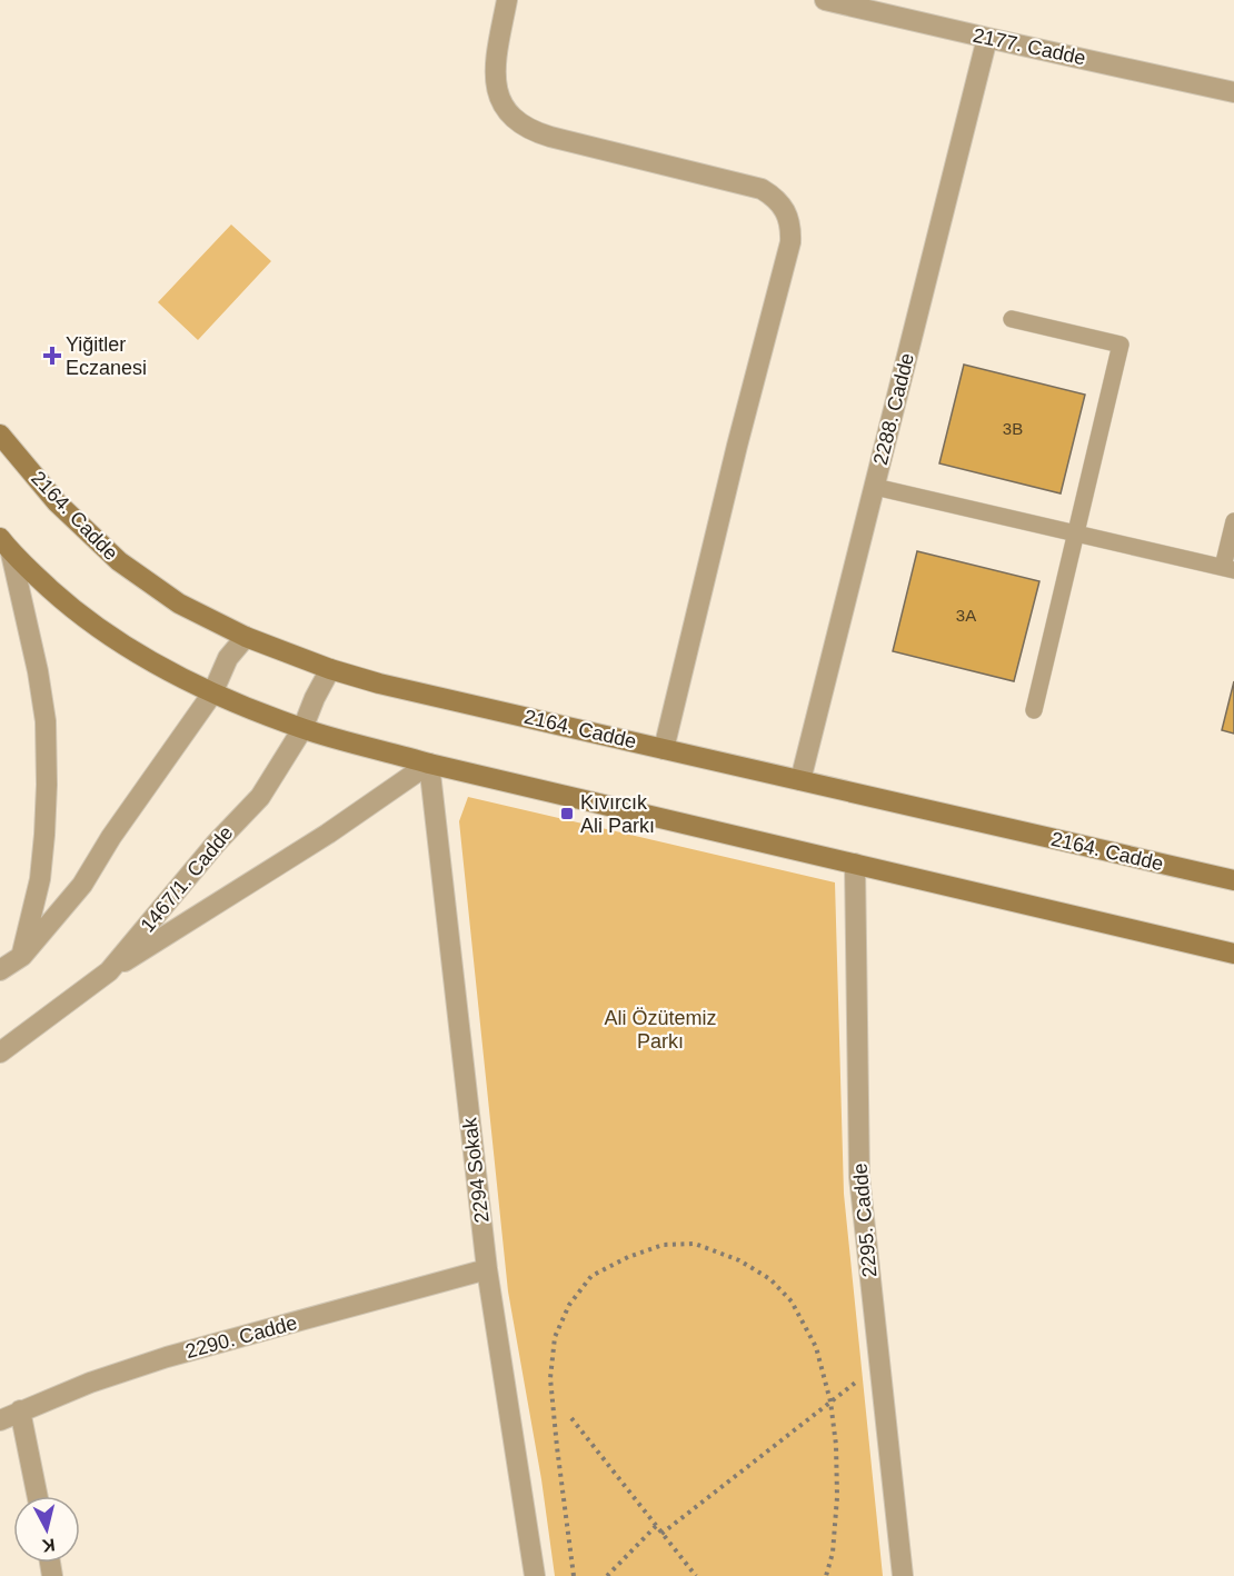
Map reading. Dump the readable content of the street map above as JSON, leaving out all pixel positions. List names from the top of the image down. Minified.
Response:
{"streets":{"main road":["2164. Cadde"],"street":["2177. Cadde","2288. Cadde","1467/1. Cadde","2294 Sokak","2295. Cadde","2290. Cadde"]},"crossings":[["2177. Cadde","2288. Cadde"],["2288. Cadde","2164. Cadde"],["2164. Cadde","1467/1. Cadde"],["2294 Sokak","2290. Cadde"]],"parks":["Ali Özütemiz Parkı"],"places":{"health":["Yiğitler Eczanesi"],"transit":["Kıvırcık Ali Parkı"]},"house_numbers":["3B","3A"],"north":"bottom"}
